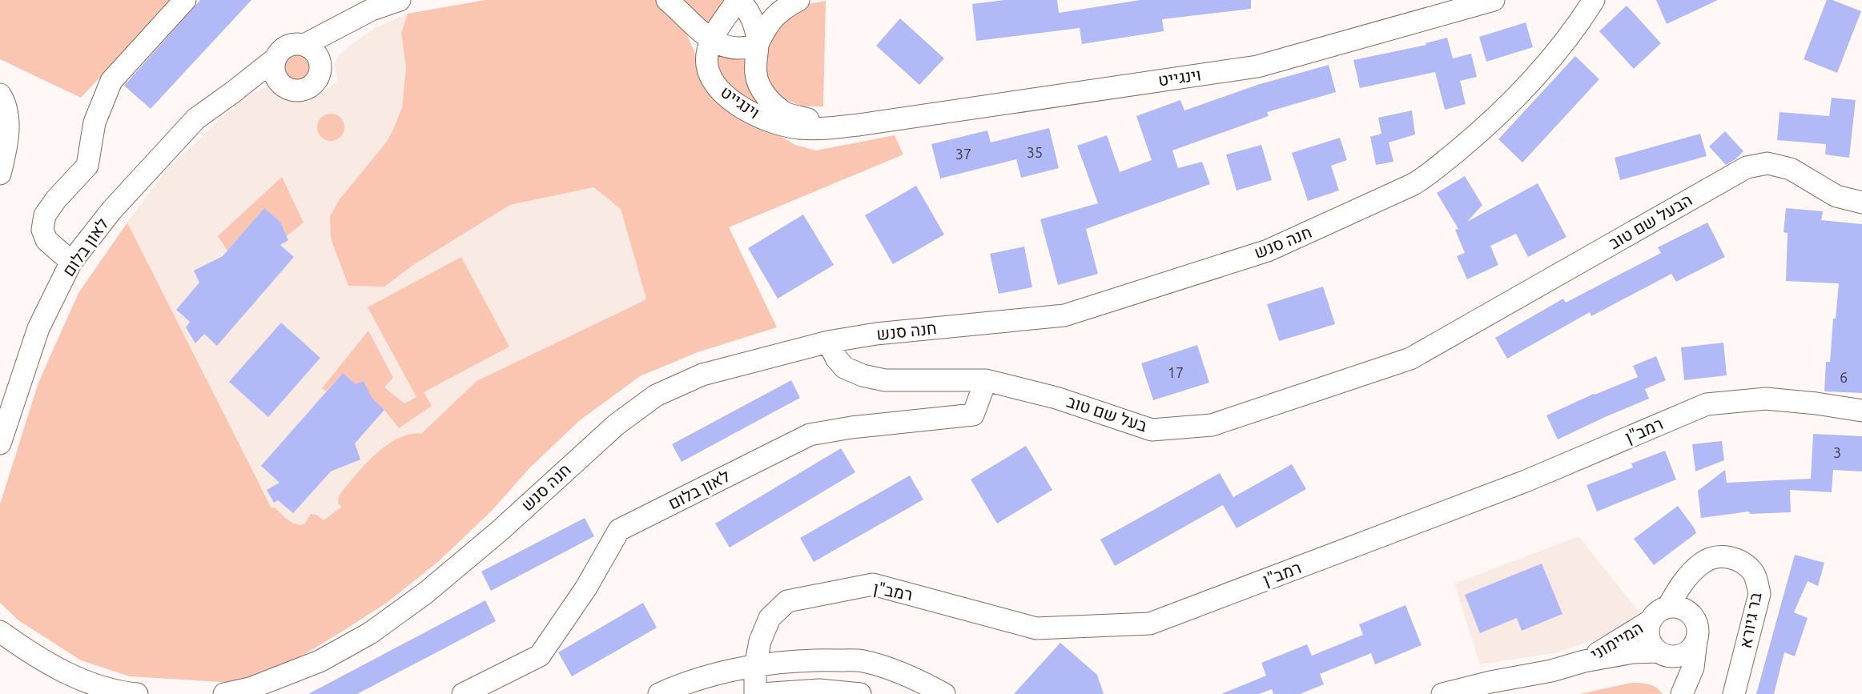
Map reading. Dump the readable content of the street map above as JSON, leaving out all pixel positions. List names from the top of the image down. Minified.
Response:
{"streets":{"street":["וינגייט","הבעל שם טוב","חנה סנש","לאון בלום","בעל שם טוב","רמב\"ן","בר גיורא","המיימוני"]},"crossings":[["הבעל שם טוב","בעל שם טוב"],["חנה סנש","בעל שם טוב"],["לאון בלום","בעל שם טוב"]],"house_numbers":["35","37","17","6","3"]}
